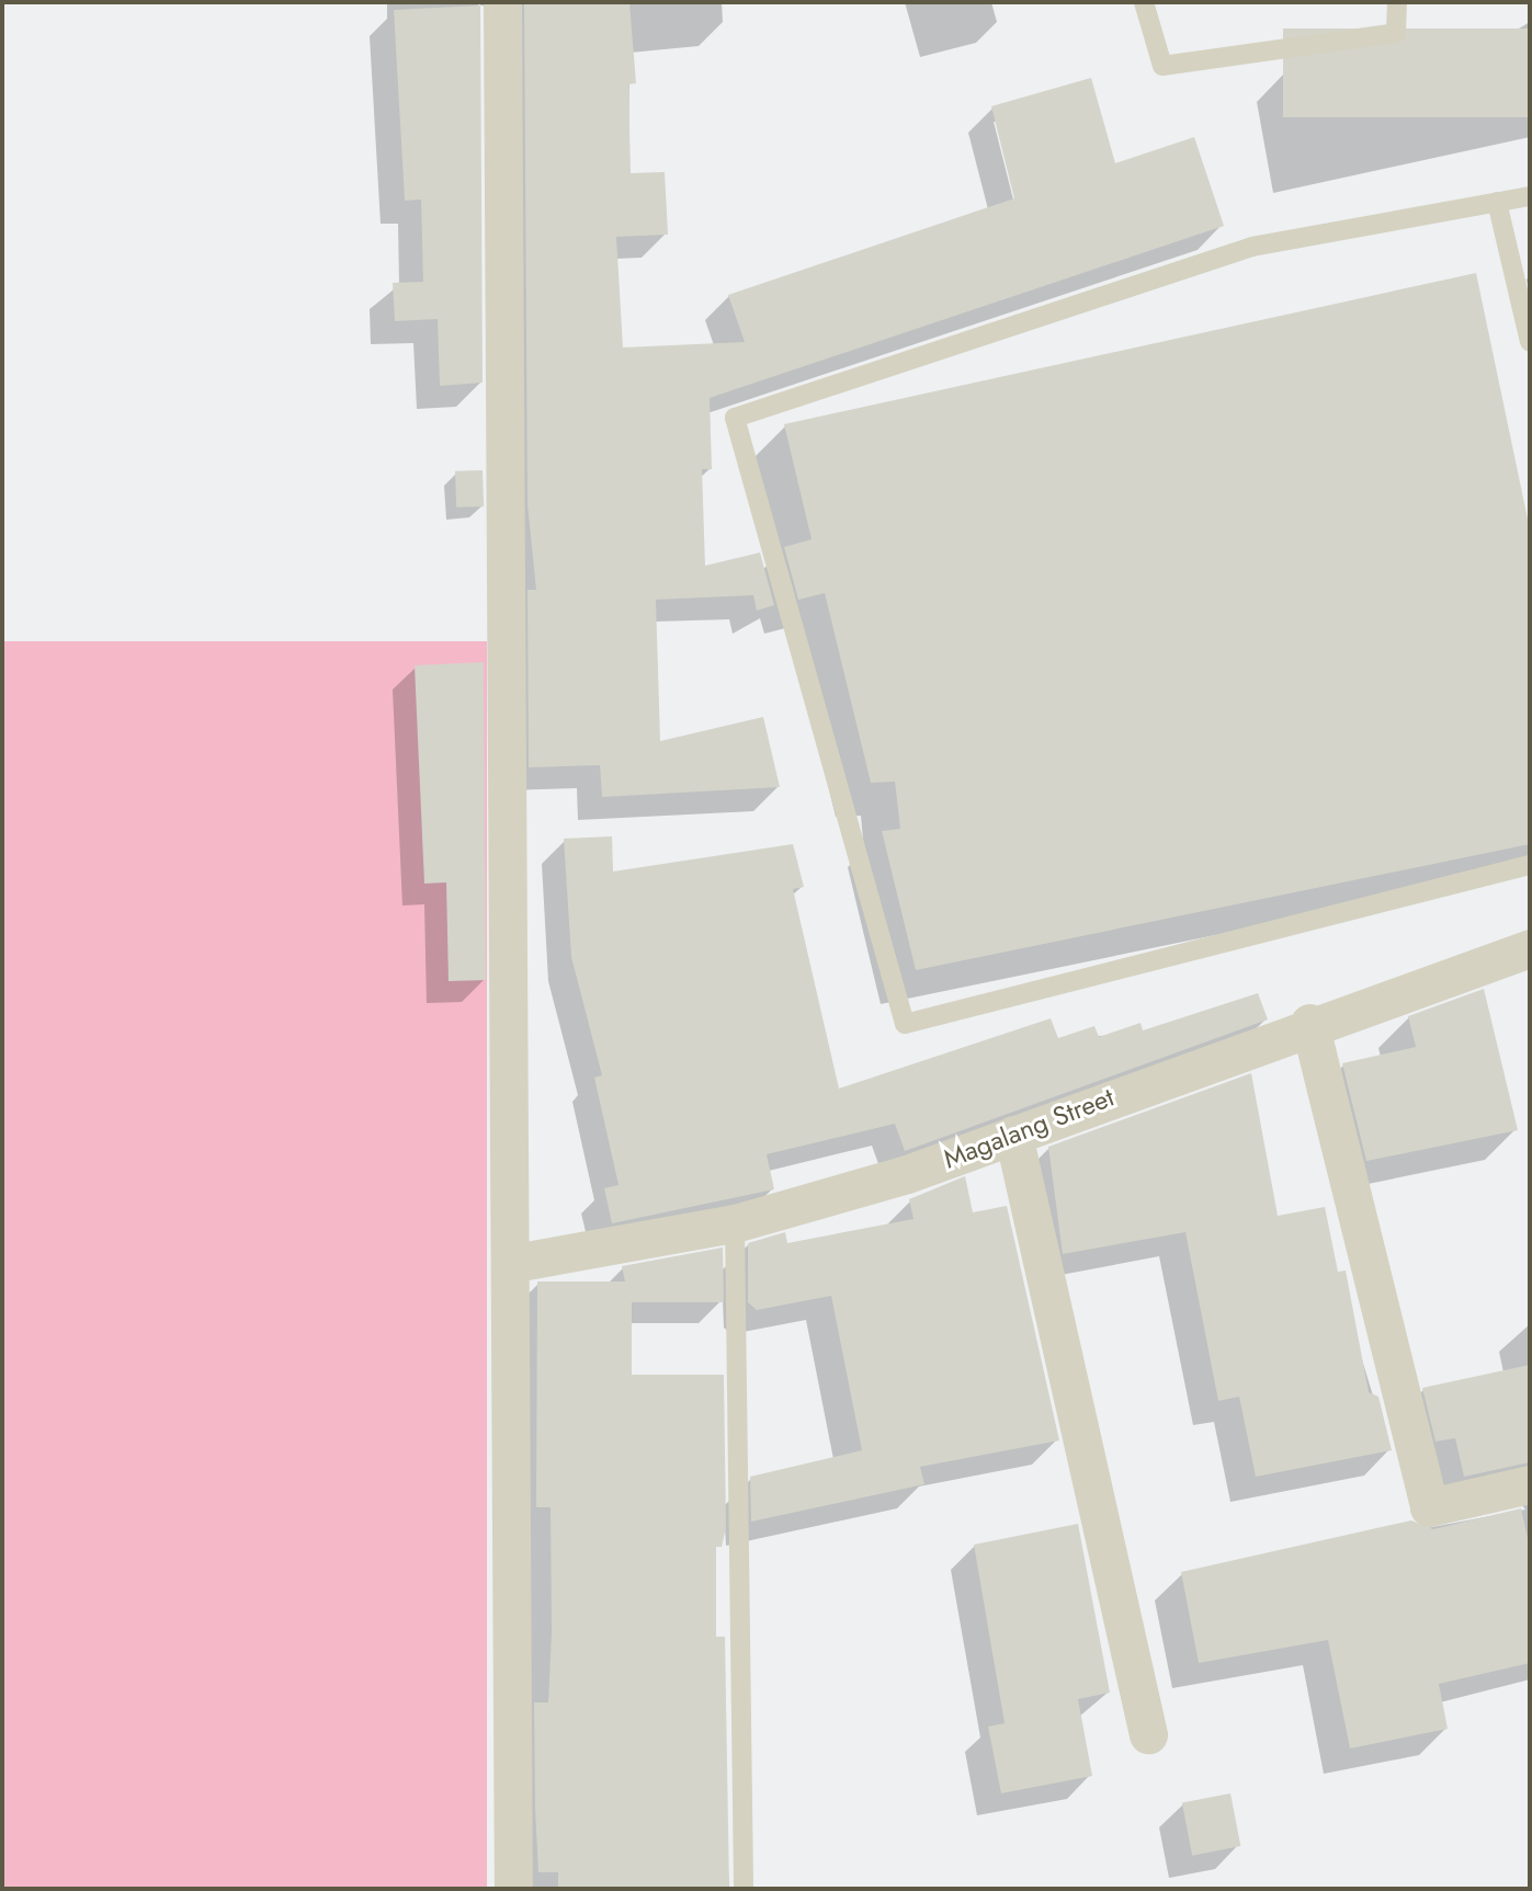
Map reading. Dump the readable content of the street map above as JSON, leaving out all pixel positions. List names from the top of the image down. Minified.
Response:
{"streets":{"street":["Magalang Street"]}}
